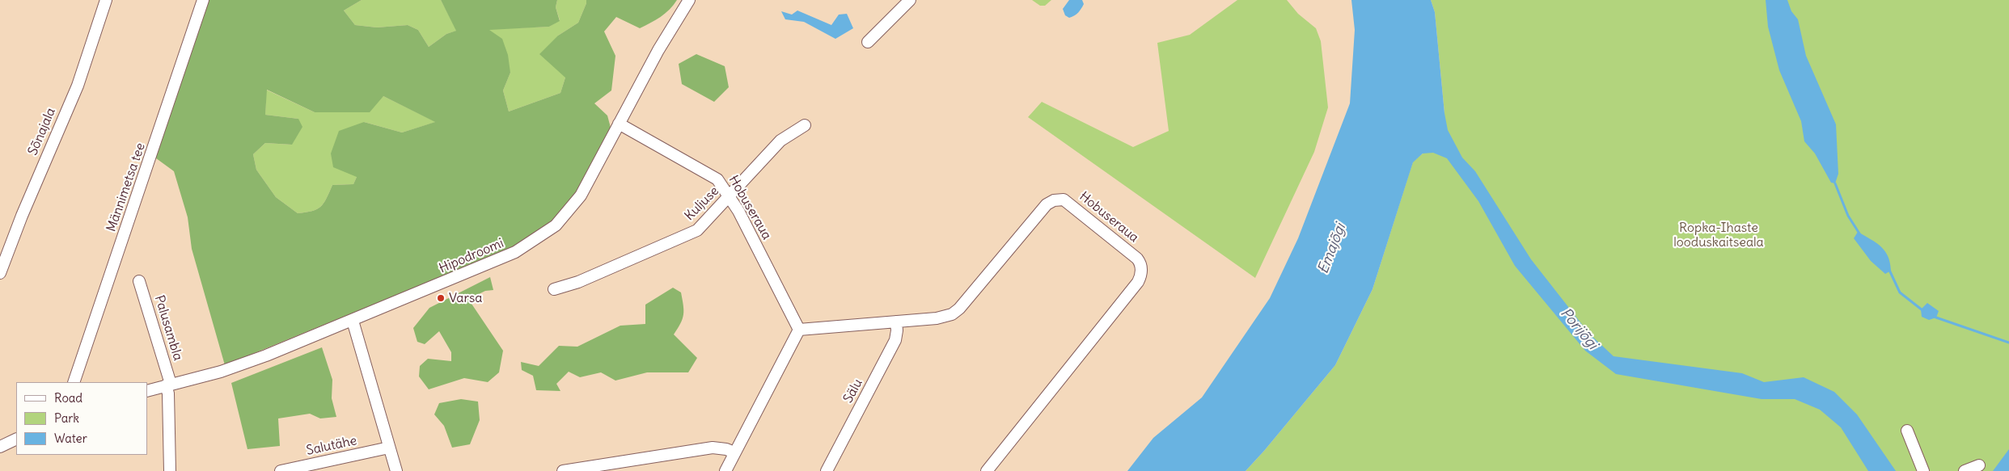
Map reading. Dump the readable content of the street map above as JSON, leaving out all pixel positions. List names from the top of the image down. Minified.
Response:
{"streets":{"street":["Sõnajala","Männimetsa tee","Kuljuse","Hobuseraua","Hipodroomi","Palusambla","Sälu","Salutähe"]},"crossings":[["Kuljuse","Hobuseraua"],["Hobuseraua","Hipodroomi"],["Hobuseraua","Sälu"],["Hipodroomi","Palusambla"]],"water":["Emajõgi","Porijõgi"],"parks":["Ropka-Ihaste looduskaitseala"],"places":["Varsa"],"legend":["Road","Park","Water"]}
